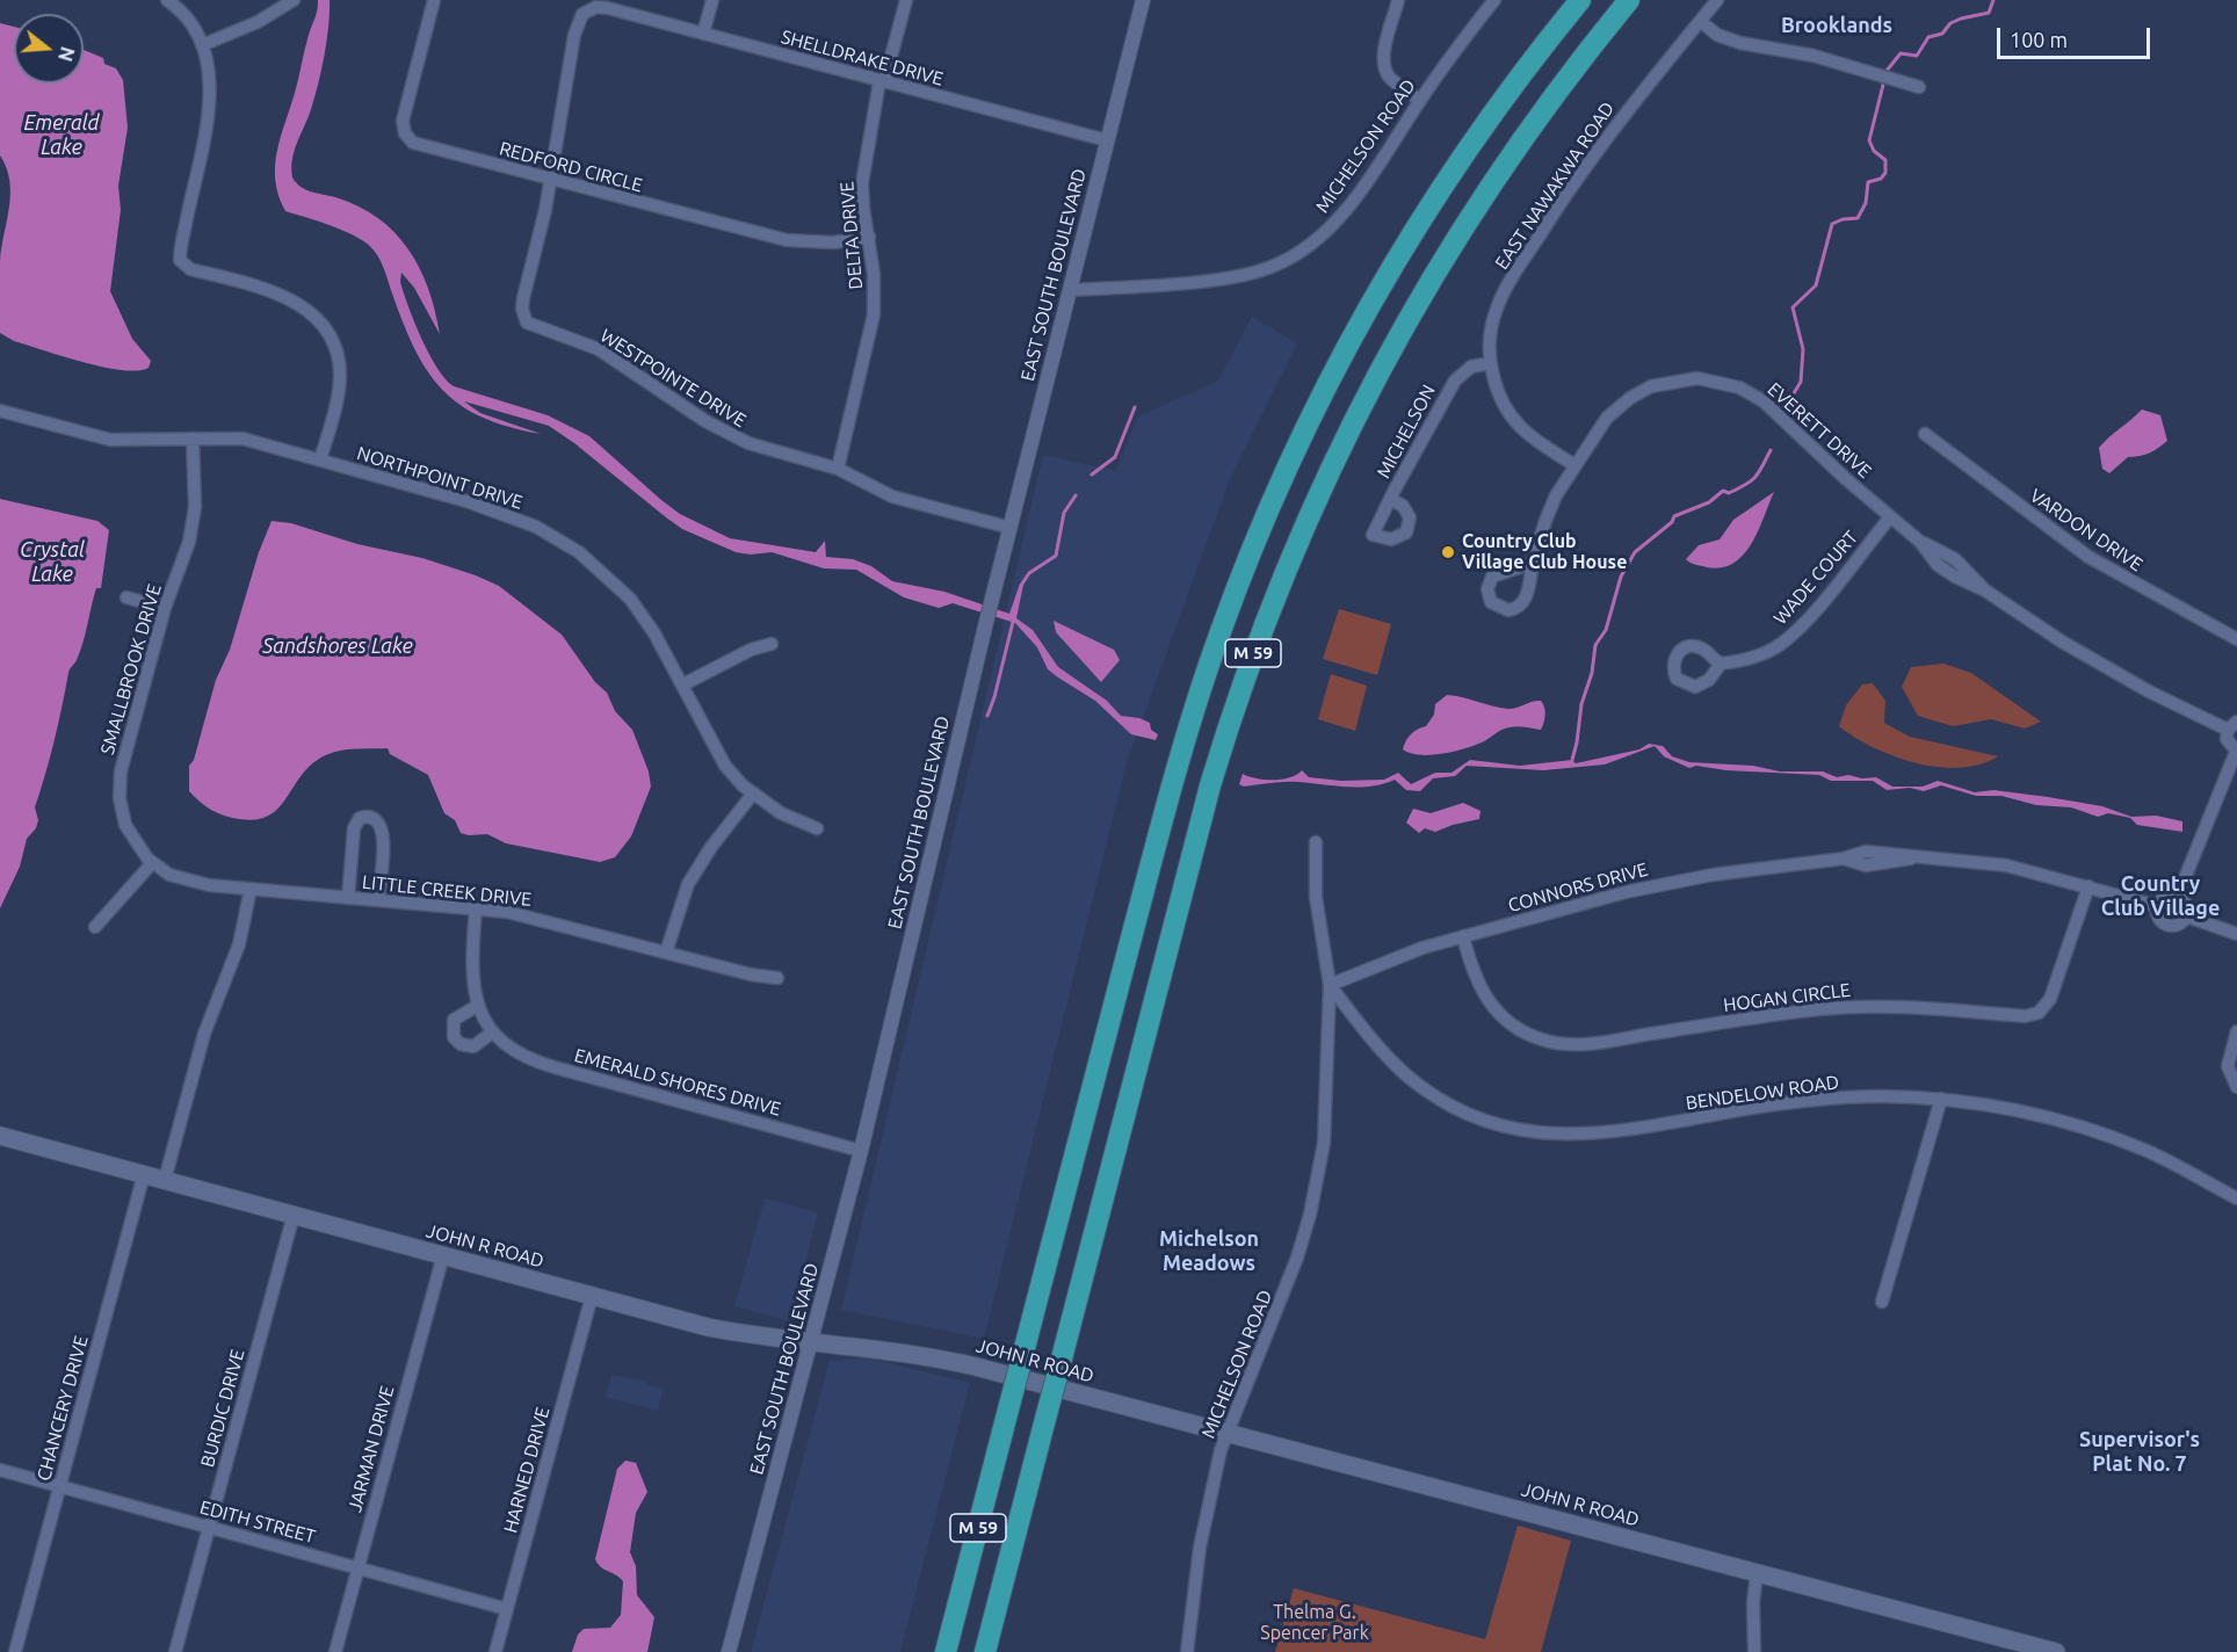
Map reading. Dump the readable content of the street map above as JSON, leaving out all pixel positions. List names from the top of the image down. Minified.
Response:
{"streets":{"highway":["M 59"],"main road":["JOHN R ROAD"],"street":["SHELLDRAKE DRIVE","MICHELSON ROAD","REDFORD CIRCLE","EAST NAWAKWA ROAD","DELTA DRIVE","EAST SOUTH BOULEVARD","WESTPOINTE DRIVE","EVERETT DRIVE","MICHELSON","NORTHPOINT DRIVE","VARDON DRIVE","WADE COURT","SMALLBROOK DRIVE","CONNORS DRIVE","LITTLE CREEK DRIVE","HOGAN CIRCLE","EMERALD SHORES DRIVE","BENDELOW ROAD","CHANCERY DRIVE","BURDIC DRIVE","JARMAN DRIVE","HARNED DRIVE","EDITH STREET"]},"crossings":[["SHELLDRAKE DRIVE","DELTA DRIVE"],["SHELLDRAKE DRIVE","EAST SOUTH BOULEVARD"],["SHELLDRAKE DRIVE","WESTPOINTE DRIVE"],["MICHELSON ROAD","EAST SOUTH BOULEVARD"],["MICHELSON ROAD","CONNORS DRIVE"],["MICHELSON ROAD","BENDELOW ROAD"],["MICHELSON ROAD","JOHN R ROAD"],["REDFORD CIRCLE","DELTA DRIVE"],["REDFORD CIRCLE","WESTPOINTE DRIVE"],["EAST NAWAKWA ROAD","EVERETT DRIVE"],["EAST NAWAKWA ROAD","MICHELSON"],["DELTA DRIVE","WESTPOINTE DRIVE"],["EAST SOUTH BOULEVARD","WESTPOINTE DRIVE"],["EAST SOUTH BOULEVARD","EMERALD SHORES DRIVE"],["EAST SOUTH BOULEVARD","JOHN R ROAD"],["EVERETT DRIVE","WADE COURT"],["NORTHPOINT DRIVE","SMALLBROOK DRIVE"],["SMALLBROOK DRIVE","LITTLE CREEK DRIVE"],["CONNORS DRIVE","HOGAN CIRCLE"],["CONNORS DRIVE","BENDELOW ROAD"],["LITTLE CREEK DRIVE","EMERALD SHORES DRIVE"],["JOHN R ROAD","CHANCERY DRIVE"],["JOHN R ROAD","BURDIC DRIVE"],["JOHN R ROAD","JARMAN DRIVE"],["JOHN R ROAD","HARNED DRIVE"],["CHANCERY DRIVE","EDITH STREET"],["BURDIC DRIVE","EDITH STREET"],["JARMAN DRIVE","EDITH STREET"],["HARNED DRIVE","EDITH STREET"]],"districts":["Brooklands","Country Club Village","Michelson Meadows","Supervisor's Plat No. 7"],"water":["Emerald Lake","Crystal Lake","Sandshores Lake"],"parks":["Thelma G. Spencer Park"],"places":["Country Club Village Club House"],"scale_bar":"100 m","north":"right"}
